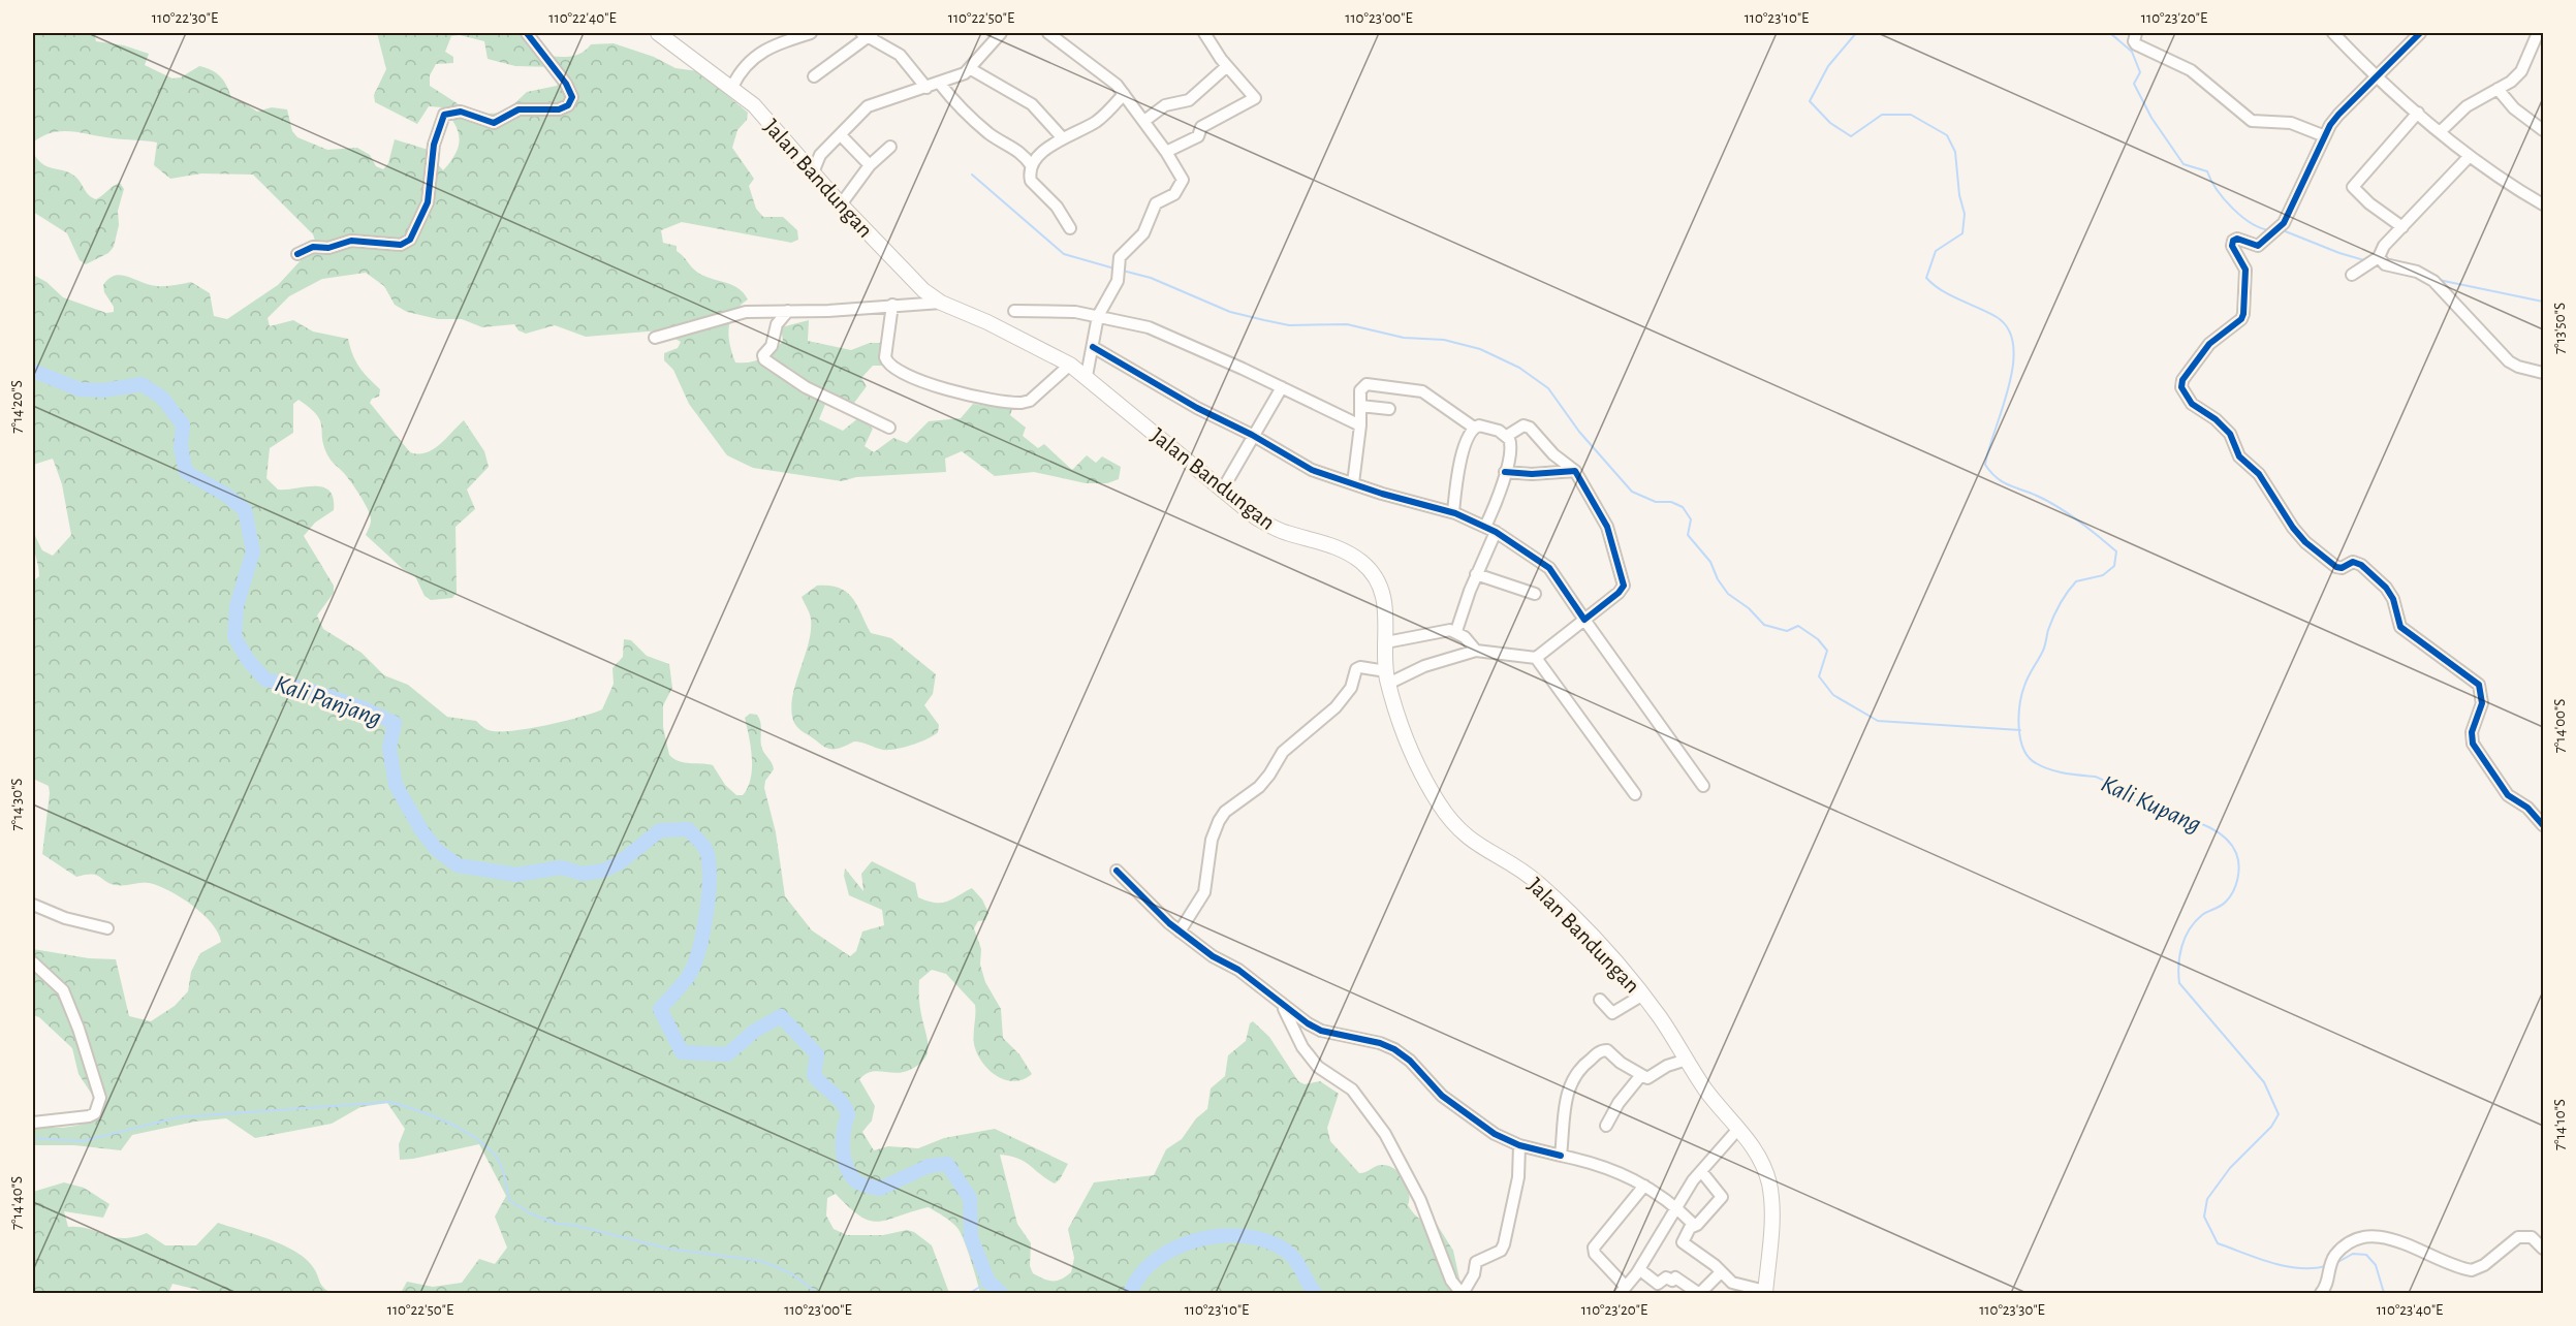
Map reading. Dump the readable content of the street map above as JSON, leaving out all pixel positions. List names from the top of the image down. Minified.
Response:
{"streets":{"main road":["Jalan Bandungan"]},"water":["Kali Panjang","Kali Kupang"],"coordinates":["110°22'30\"E","110°22'40\"E","110°22'50\"E","110°23'00\"E","110°23'10\"E","110°23'20\"E","7°13'50\"S","7°14'20\"S","7°14'00\"S","7°14'30\"S","7°14'10\"S","7°14'40\"S","110°23'30\"E","110°23'40\"E"]}
